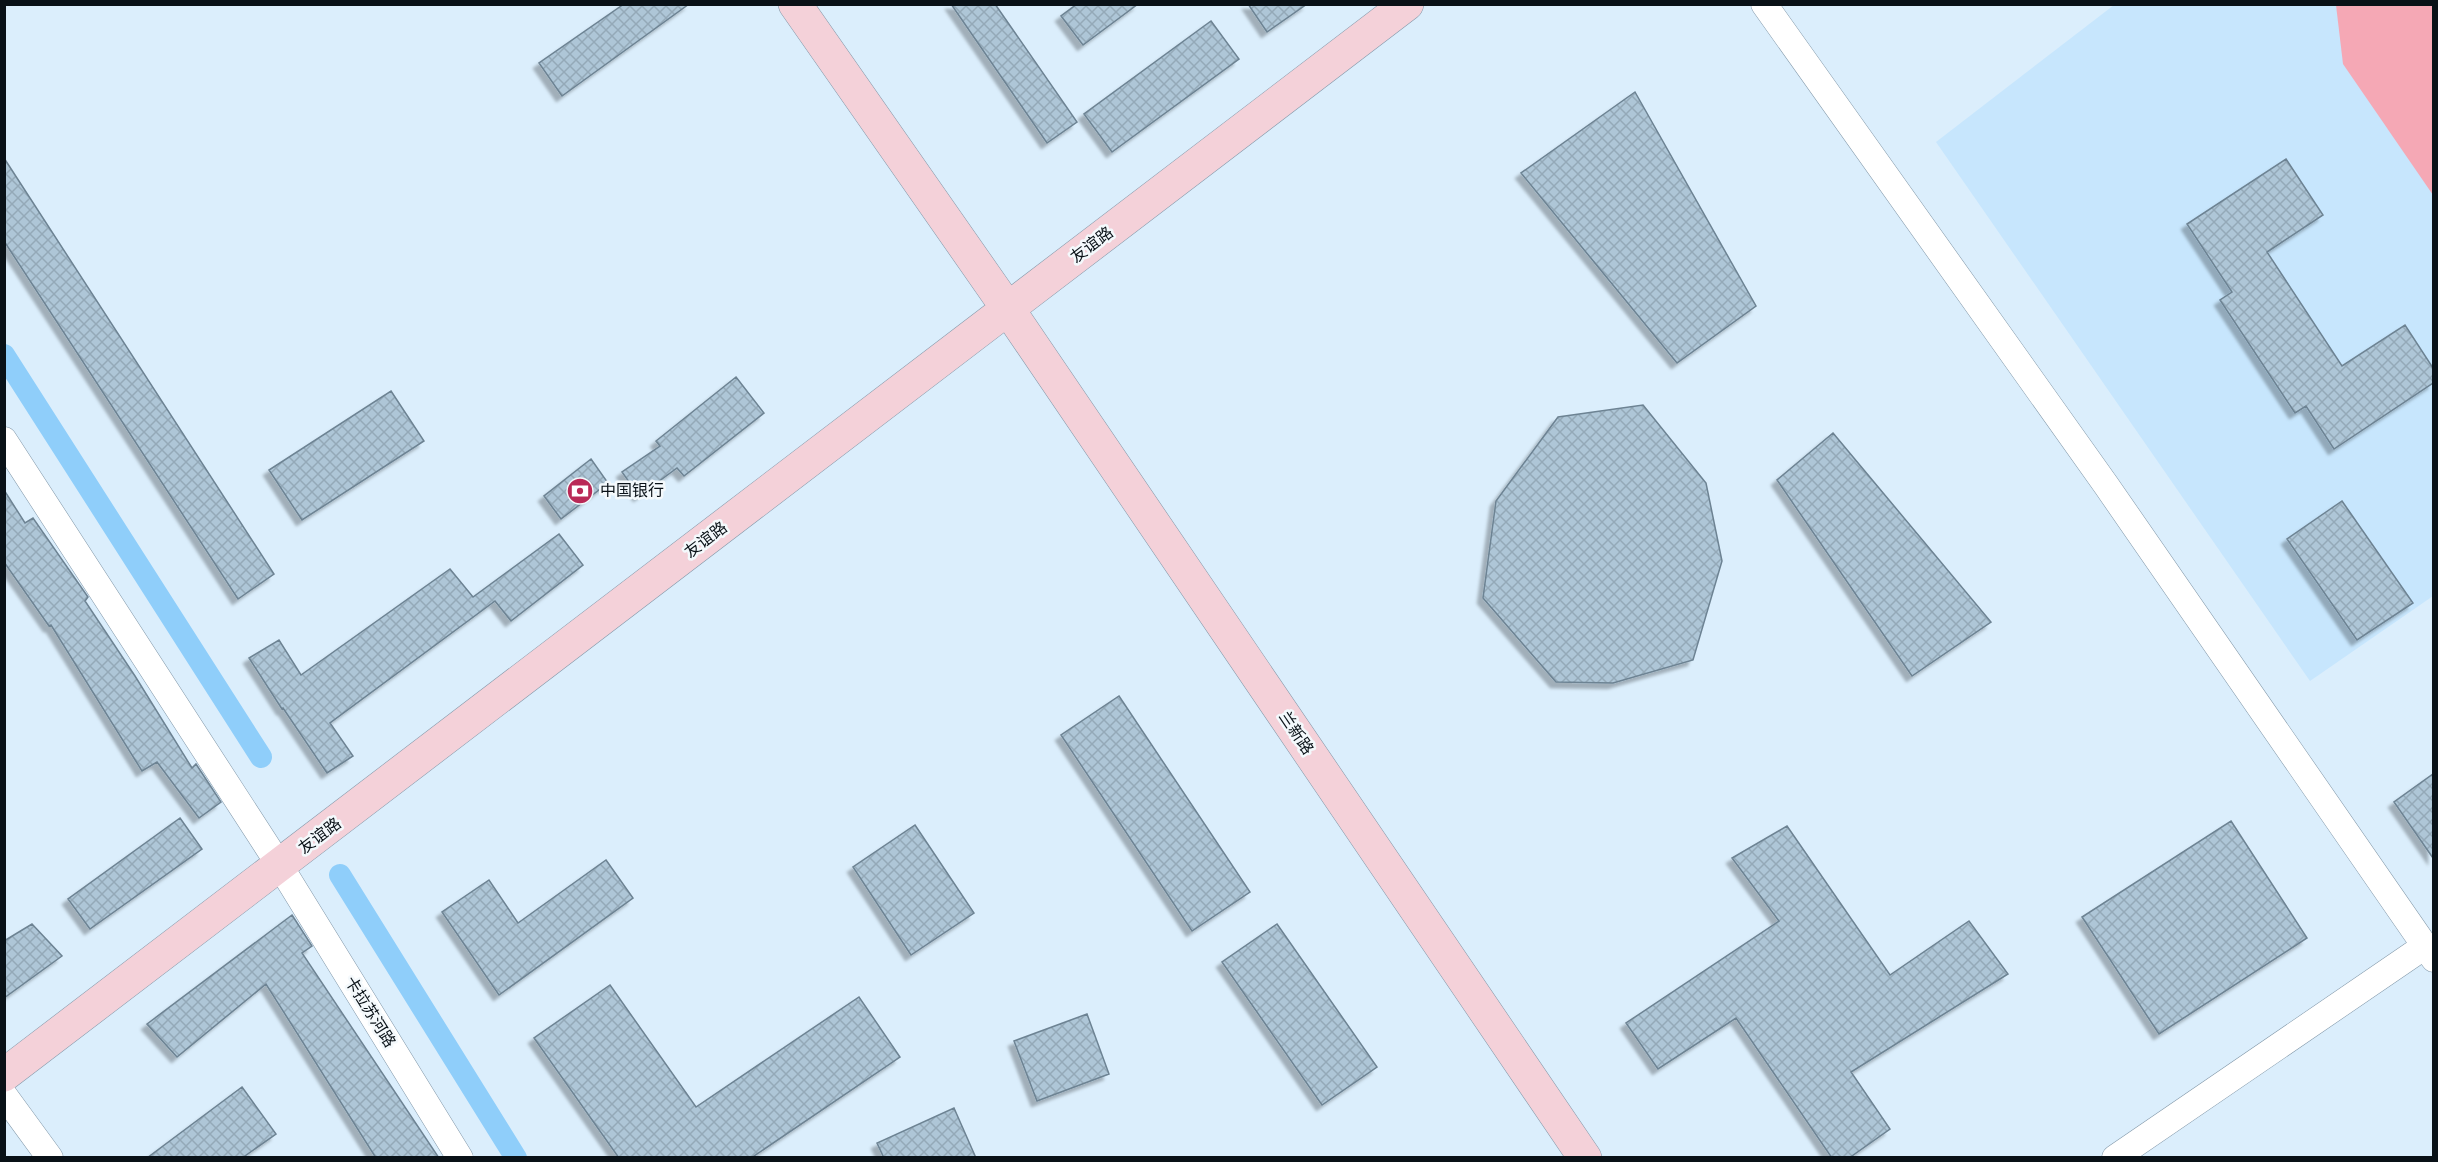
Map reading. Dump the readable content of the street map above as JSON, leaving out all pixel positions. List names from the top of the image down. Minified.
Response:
{"streets":{"main road":["友谊路","兰新路"],"street":["卡拉苏河路"]},"crossings":[["友谊路","兰新路"],["友谊路","卡拉苏河路"]],"places":{"bank":["中国银行"]}}
